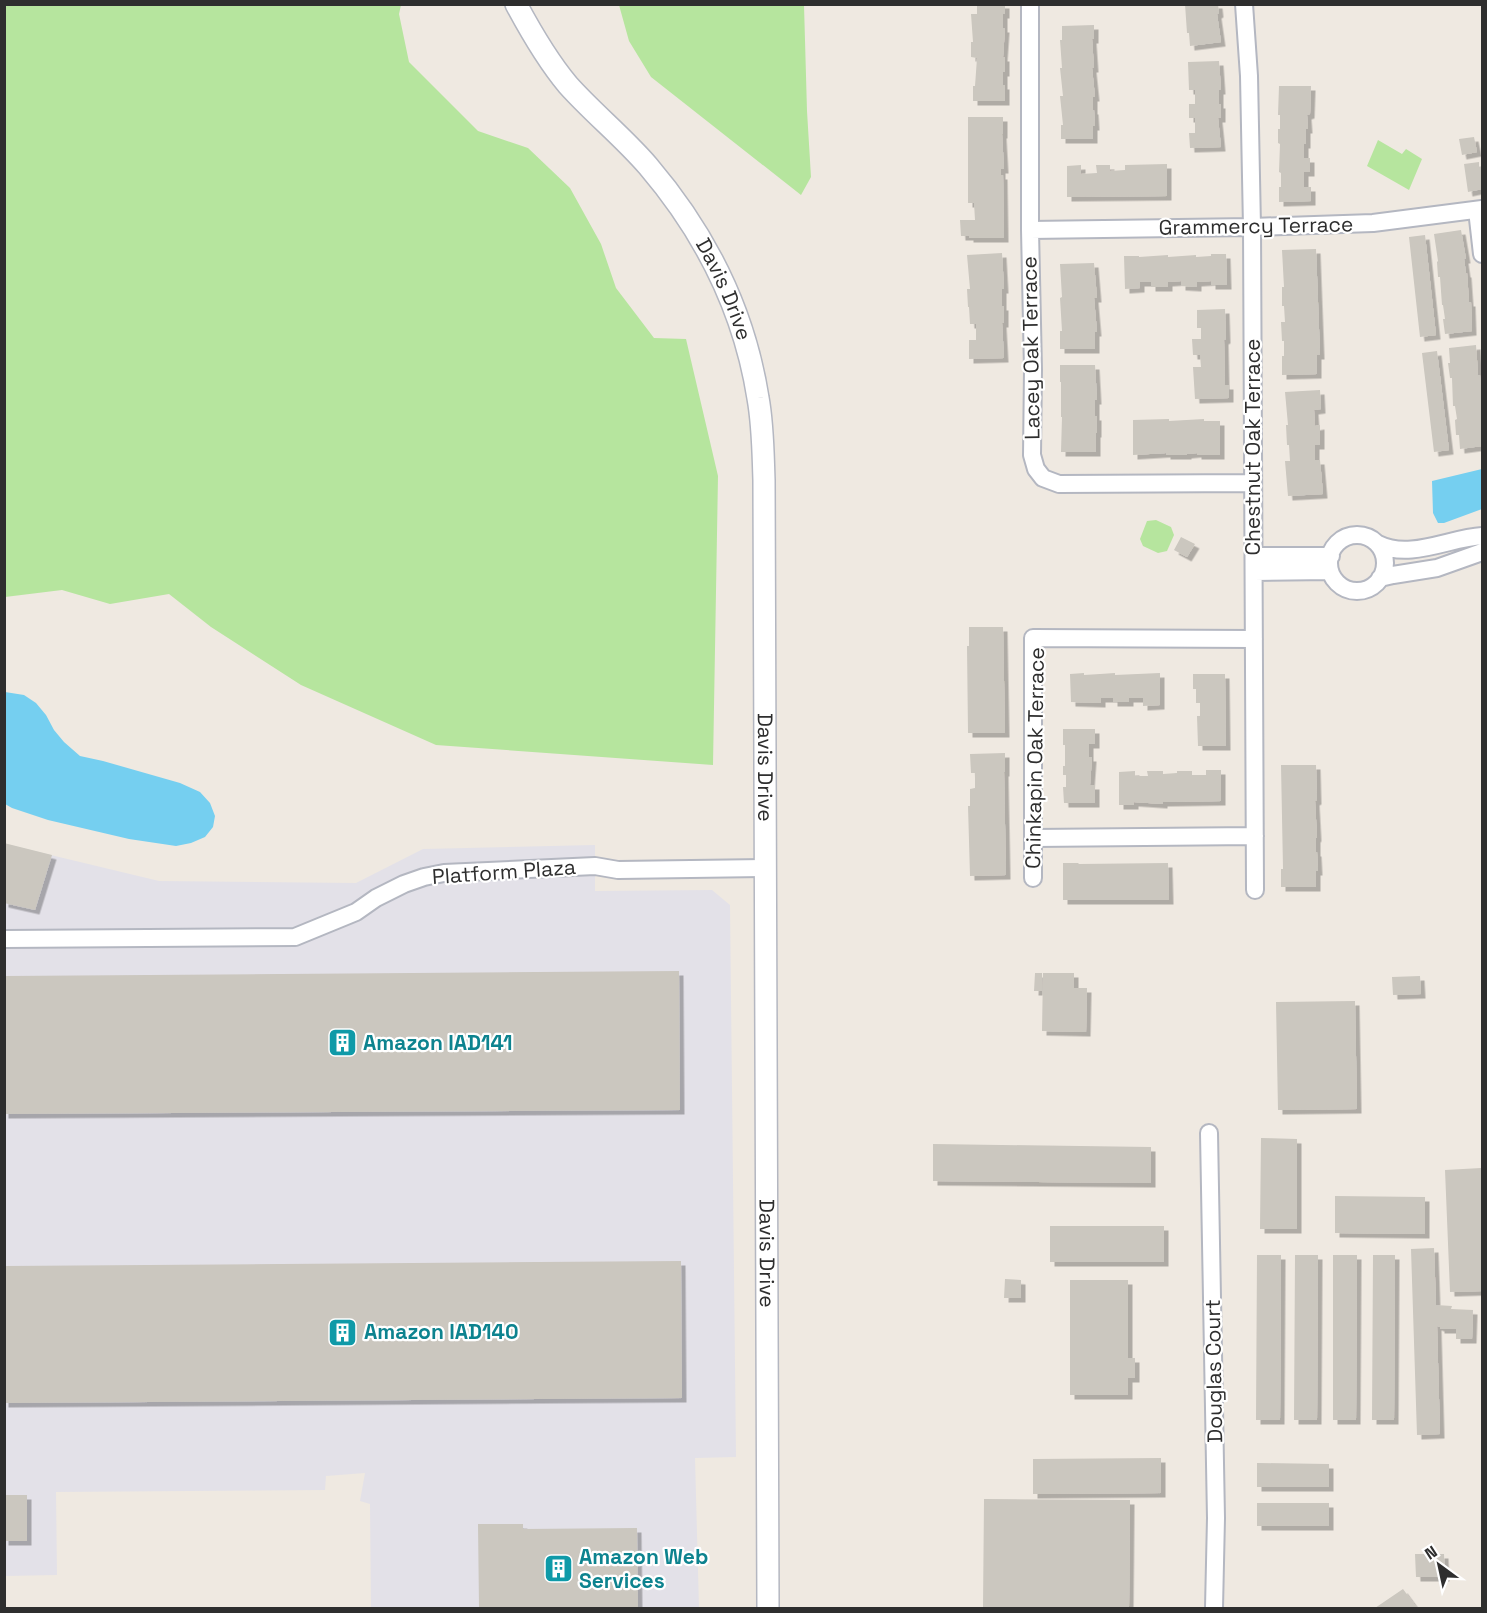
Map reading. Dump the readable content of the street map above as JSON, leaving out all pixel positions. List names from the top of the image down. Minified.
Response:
{"streets":{"street":["Grammercy Terrace","Davis Drive","Lacey Oak Terrace","Chestnut Oak Terrace","Chinkapin Oak Terrace","Platform Plaza","Douglas Court"]},"crossings":[["Grammercy Terrace","Lacey Oak Terrace"],["Grammercy Terrace","Chestnut Oak Terrace"],["Davis Drive","Platform Plaza"],["Lacey Oak Terrace","Chestnut Oak Terrace"],["Chestnut Oak Terrace","Chinkapin Oak Terrace"]],"places":{"building":["Amazon IAD141","Amazon IAD140","Amazon Web Services"]},"north":"top left"}
